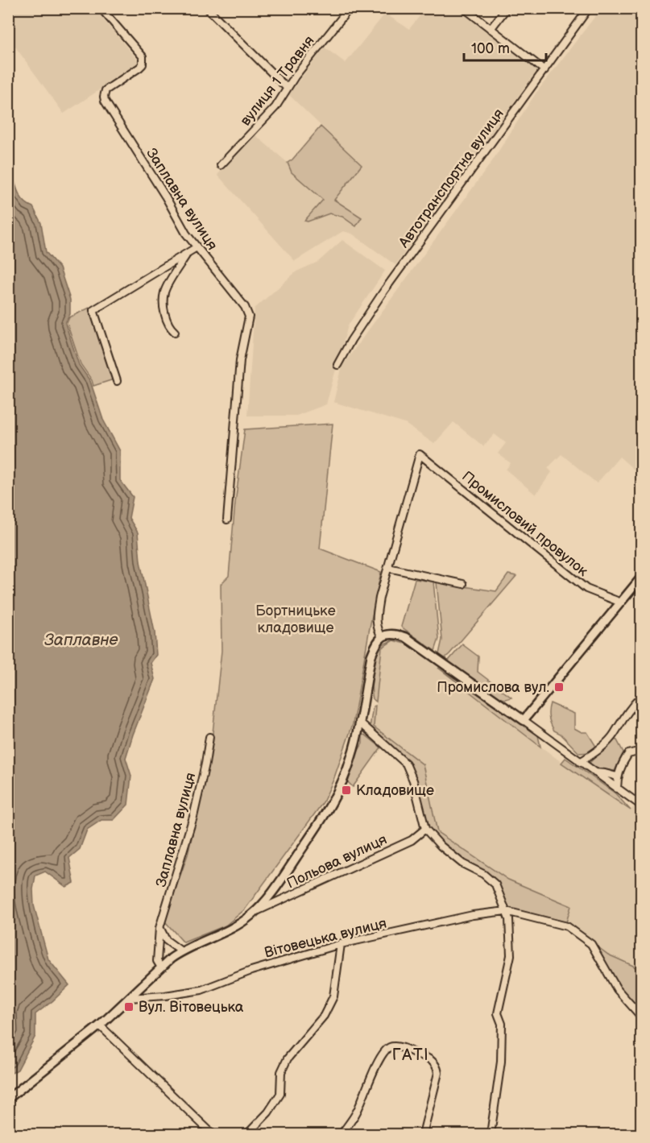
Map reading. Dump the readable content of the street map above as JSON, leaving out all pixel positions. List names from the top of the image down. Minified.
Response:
{"streets":{"street":["вулиця 1 Травня","Автотранспортна вулиця","Заплавна вулиця","Промисловий провулок","Польова вулиця","Вітовецька вулиця"]},"districts":["ГАТІ"],"water":["Заплавне"],"parks":["Бортницьке кладовище"],"places":{"transit":["Промислова вул.","Кладовище","Вул. Вітовецька"]},"scale_bar":"100 m"}
